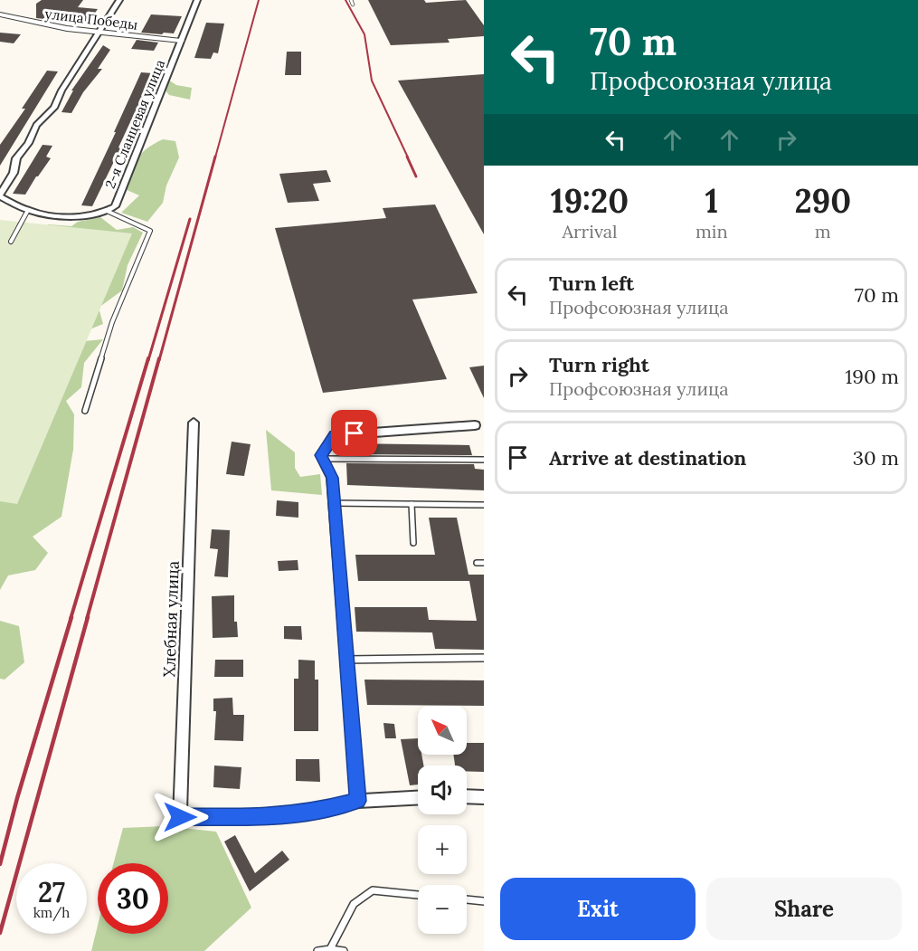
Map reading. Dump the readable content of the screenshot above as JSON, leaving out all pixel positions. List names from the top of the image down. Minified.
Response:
{"streets":{"street":["улица Победы","2-я Сланцевая улица","Хлебная улица"]},"crossings":[["улица Победы","2-я Сланцевая улица"]],"north":"top left","page":{"turn":["70 m","Профсоюзная улица"],"eta":["19:20","Arrival","1","min","290","m"],"list":[{"name":"Turn left","note":"Профсоюзная улица","value":"70 m"},{"name":"Turn right","note":"Профсоюзная улица","value":"190 m"},{"name":"Arrive at destination","value":"30 m"}],"map_buttons":["+","−"],"speed":"27 km/h","limit":"30","buttons":["Exit","Share"]}}
